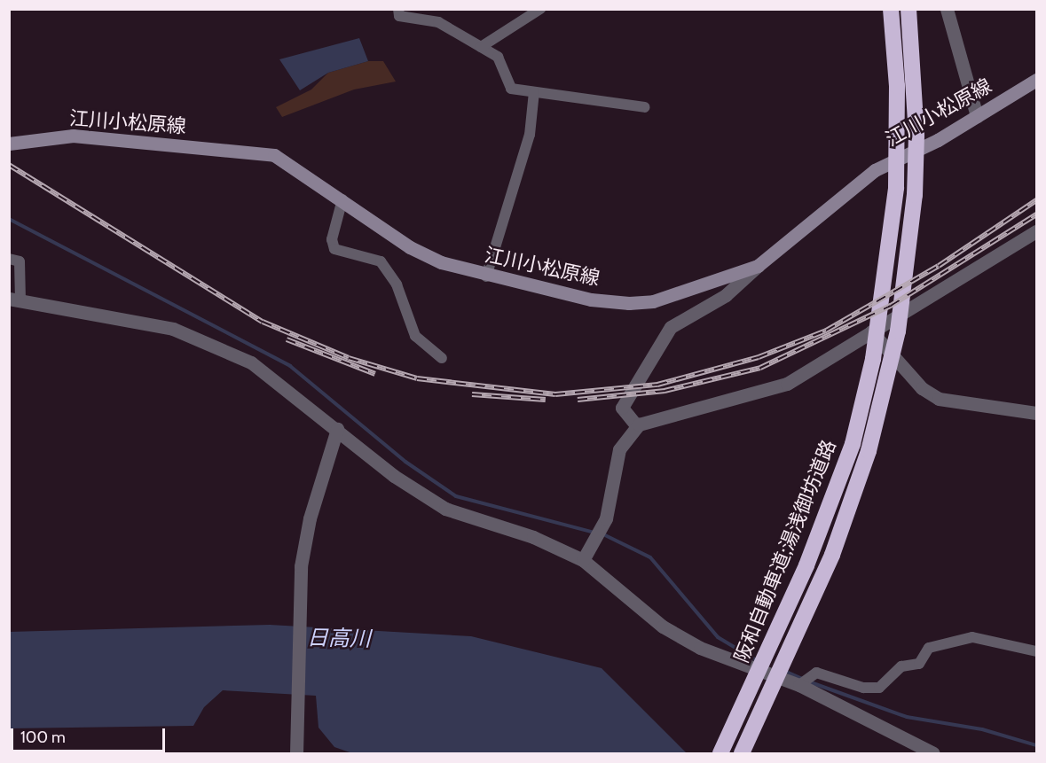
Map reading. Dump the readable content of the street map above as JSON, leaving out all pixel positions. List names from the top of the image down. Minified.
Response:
{"streets":{"highway":["阪和自動車道;湯浅御坊道路"],"main road":["江川小松原線"]},"water":["日高川"],"scale_bar":"100 m"}
